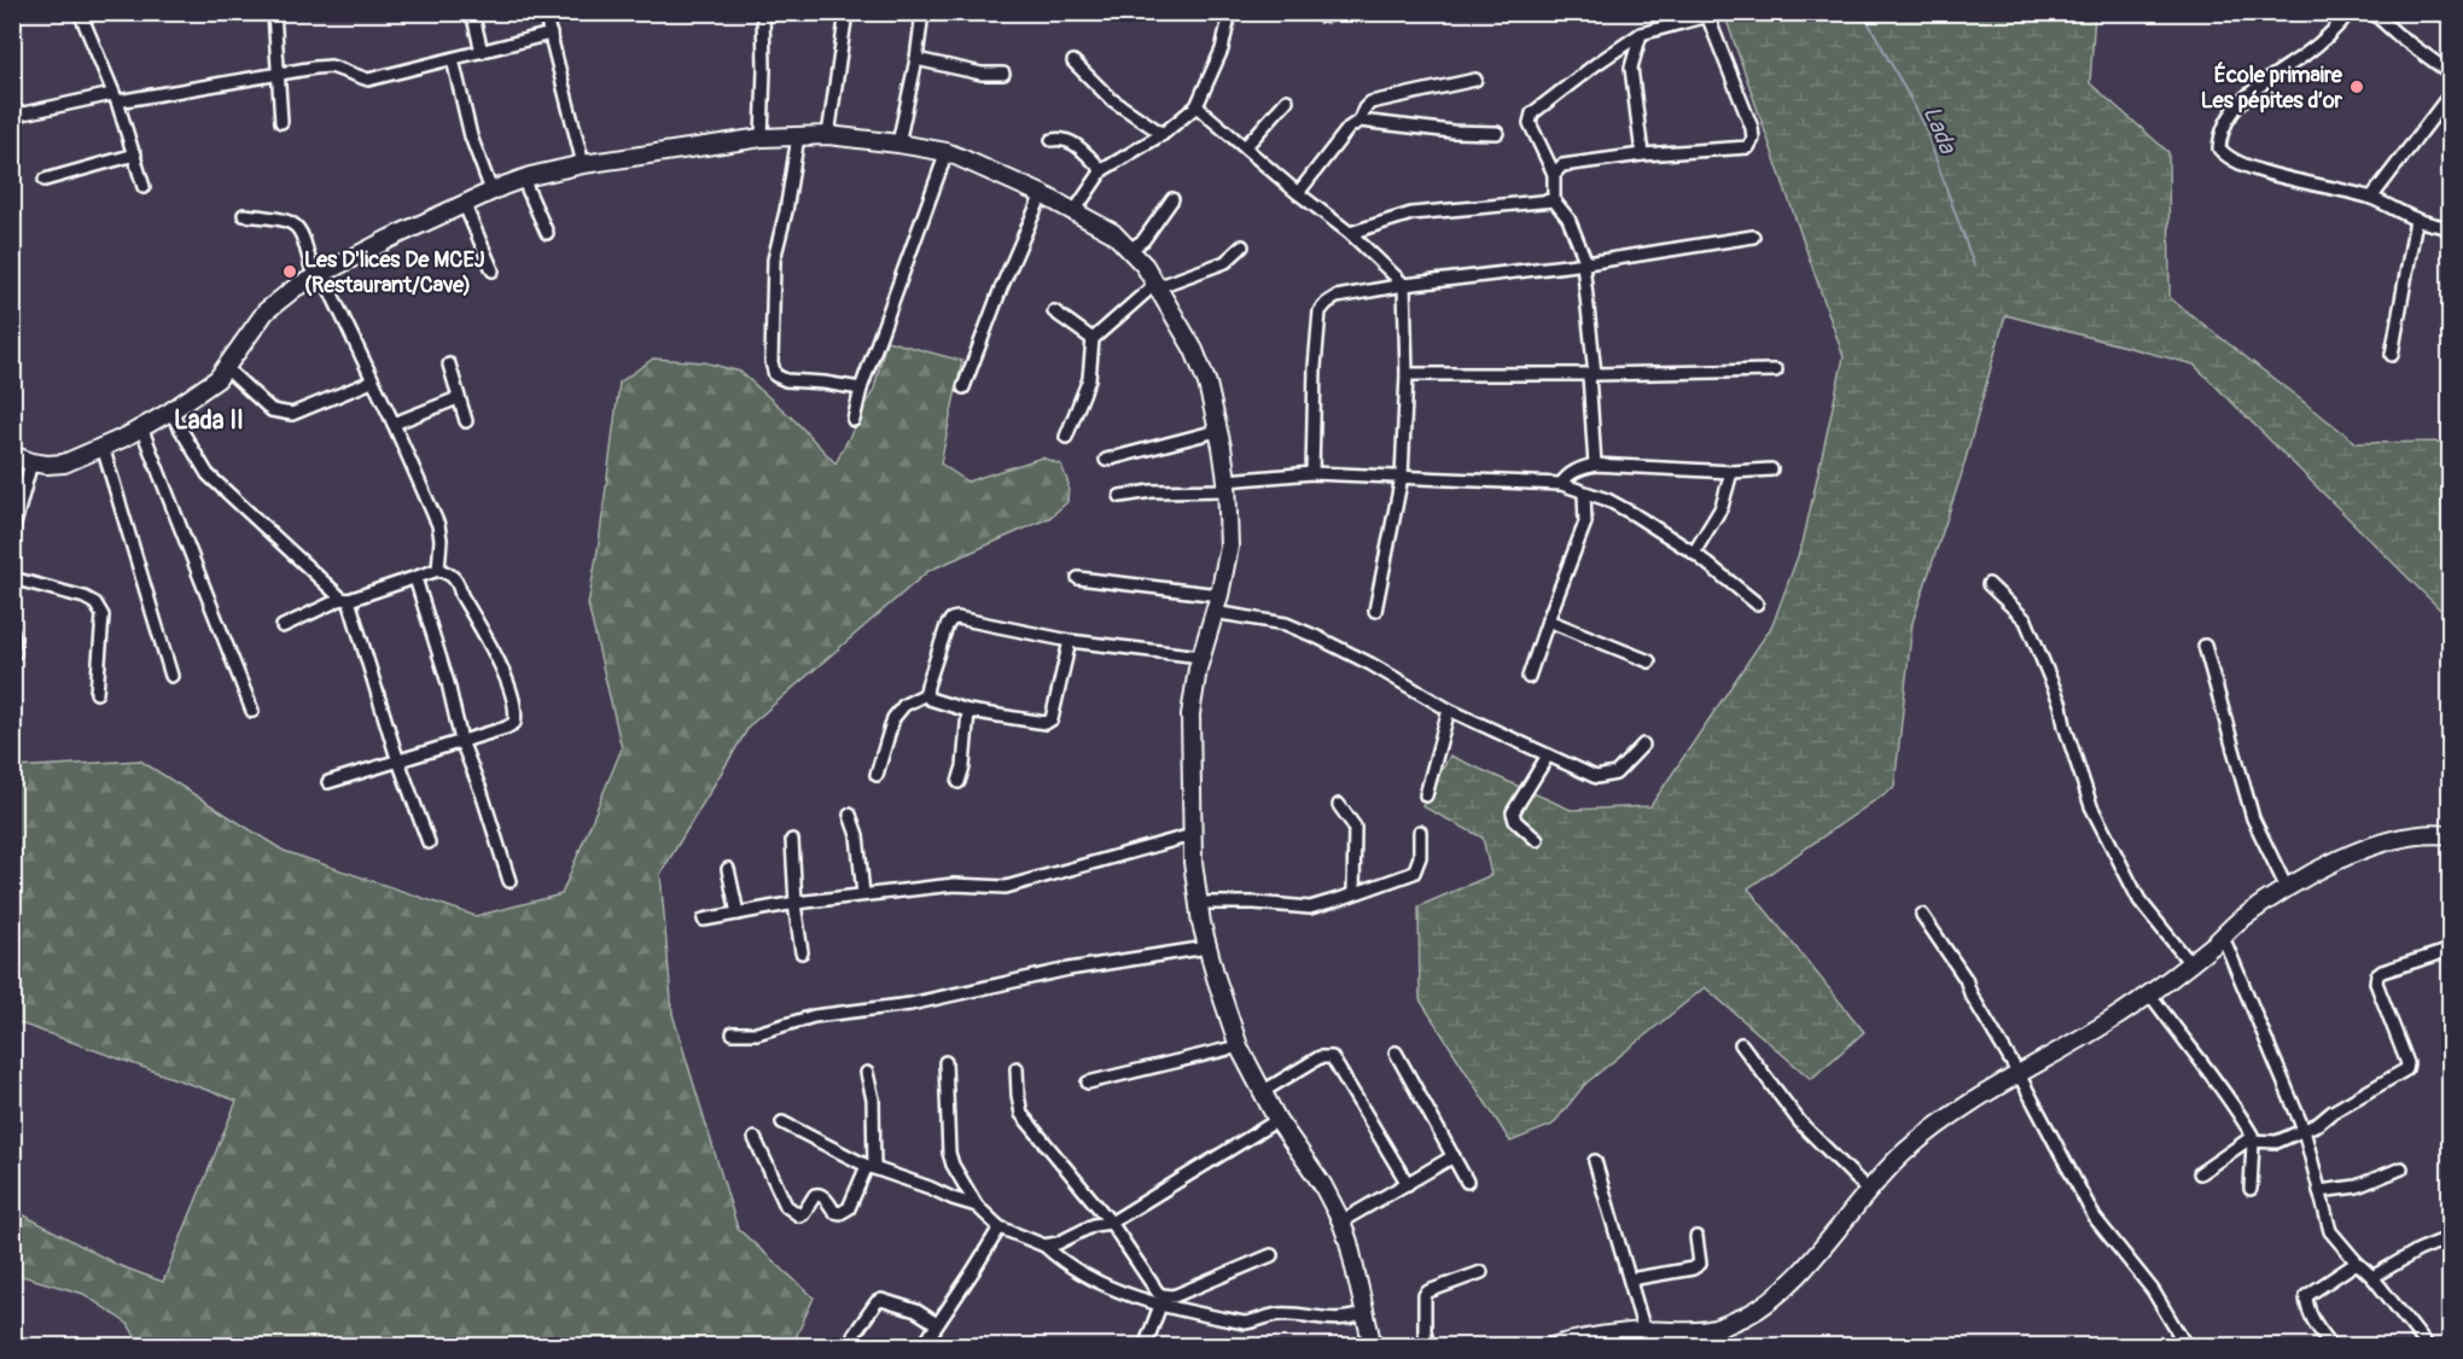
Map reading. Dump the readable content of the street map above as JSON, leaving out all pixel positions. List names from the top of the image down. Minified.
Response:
{"districts":["Lada II"],"water":["Lada"],"places":["École primaire Les pépites d’or","Les D'lices De MCEJ (Restaurant/Cave)"]}
